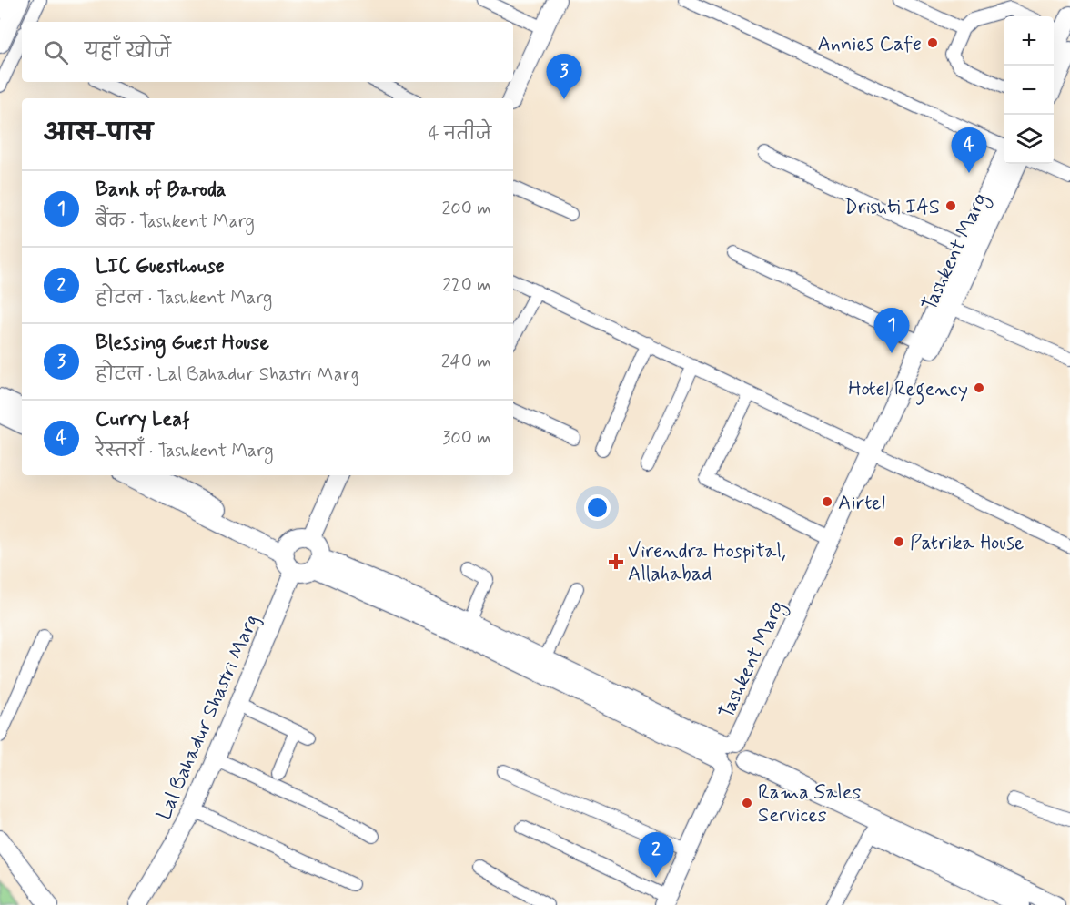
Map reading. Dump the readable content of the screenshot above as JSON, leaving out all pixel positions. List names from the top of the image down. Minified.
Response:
{"streets":{"street":["Tashkent Marg","Lal Bahadur Shastri Marg"]},"places":{"other":["Annies Cafe","Drishti IAS","Hotel Regency","Airtel","Patrika House","Rama Sales Services"],"health":["Virendra Hospital, Allahabad"]},"page":{"map_buttons":["+","−"],"search":"यहाँ खोजें","pins":["3","4","1","2"],"heading":["आस-पास","4 नतीजे"],"list":[{"mark":"1","name":"Bank of Baroda","note":"बैंक · Tashkent Marg","value":"200 m"},{"mark":"2","name":"LIC Guesthouse","note":"होटल · Tashkent Marg","value":"220 m"},{"mark":"3","name":"Blessing Guest House","note":"होटल · Lal Bahadur Shastri Marg","value":"240 m"},{"mark":"4","name":"Curry Leaf","note":"रेस्तराँ · Tashkent Marg","value":"300 m"}]}}
